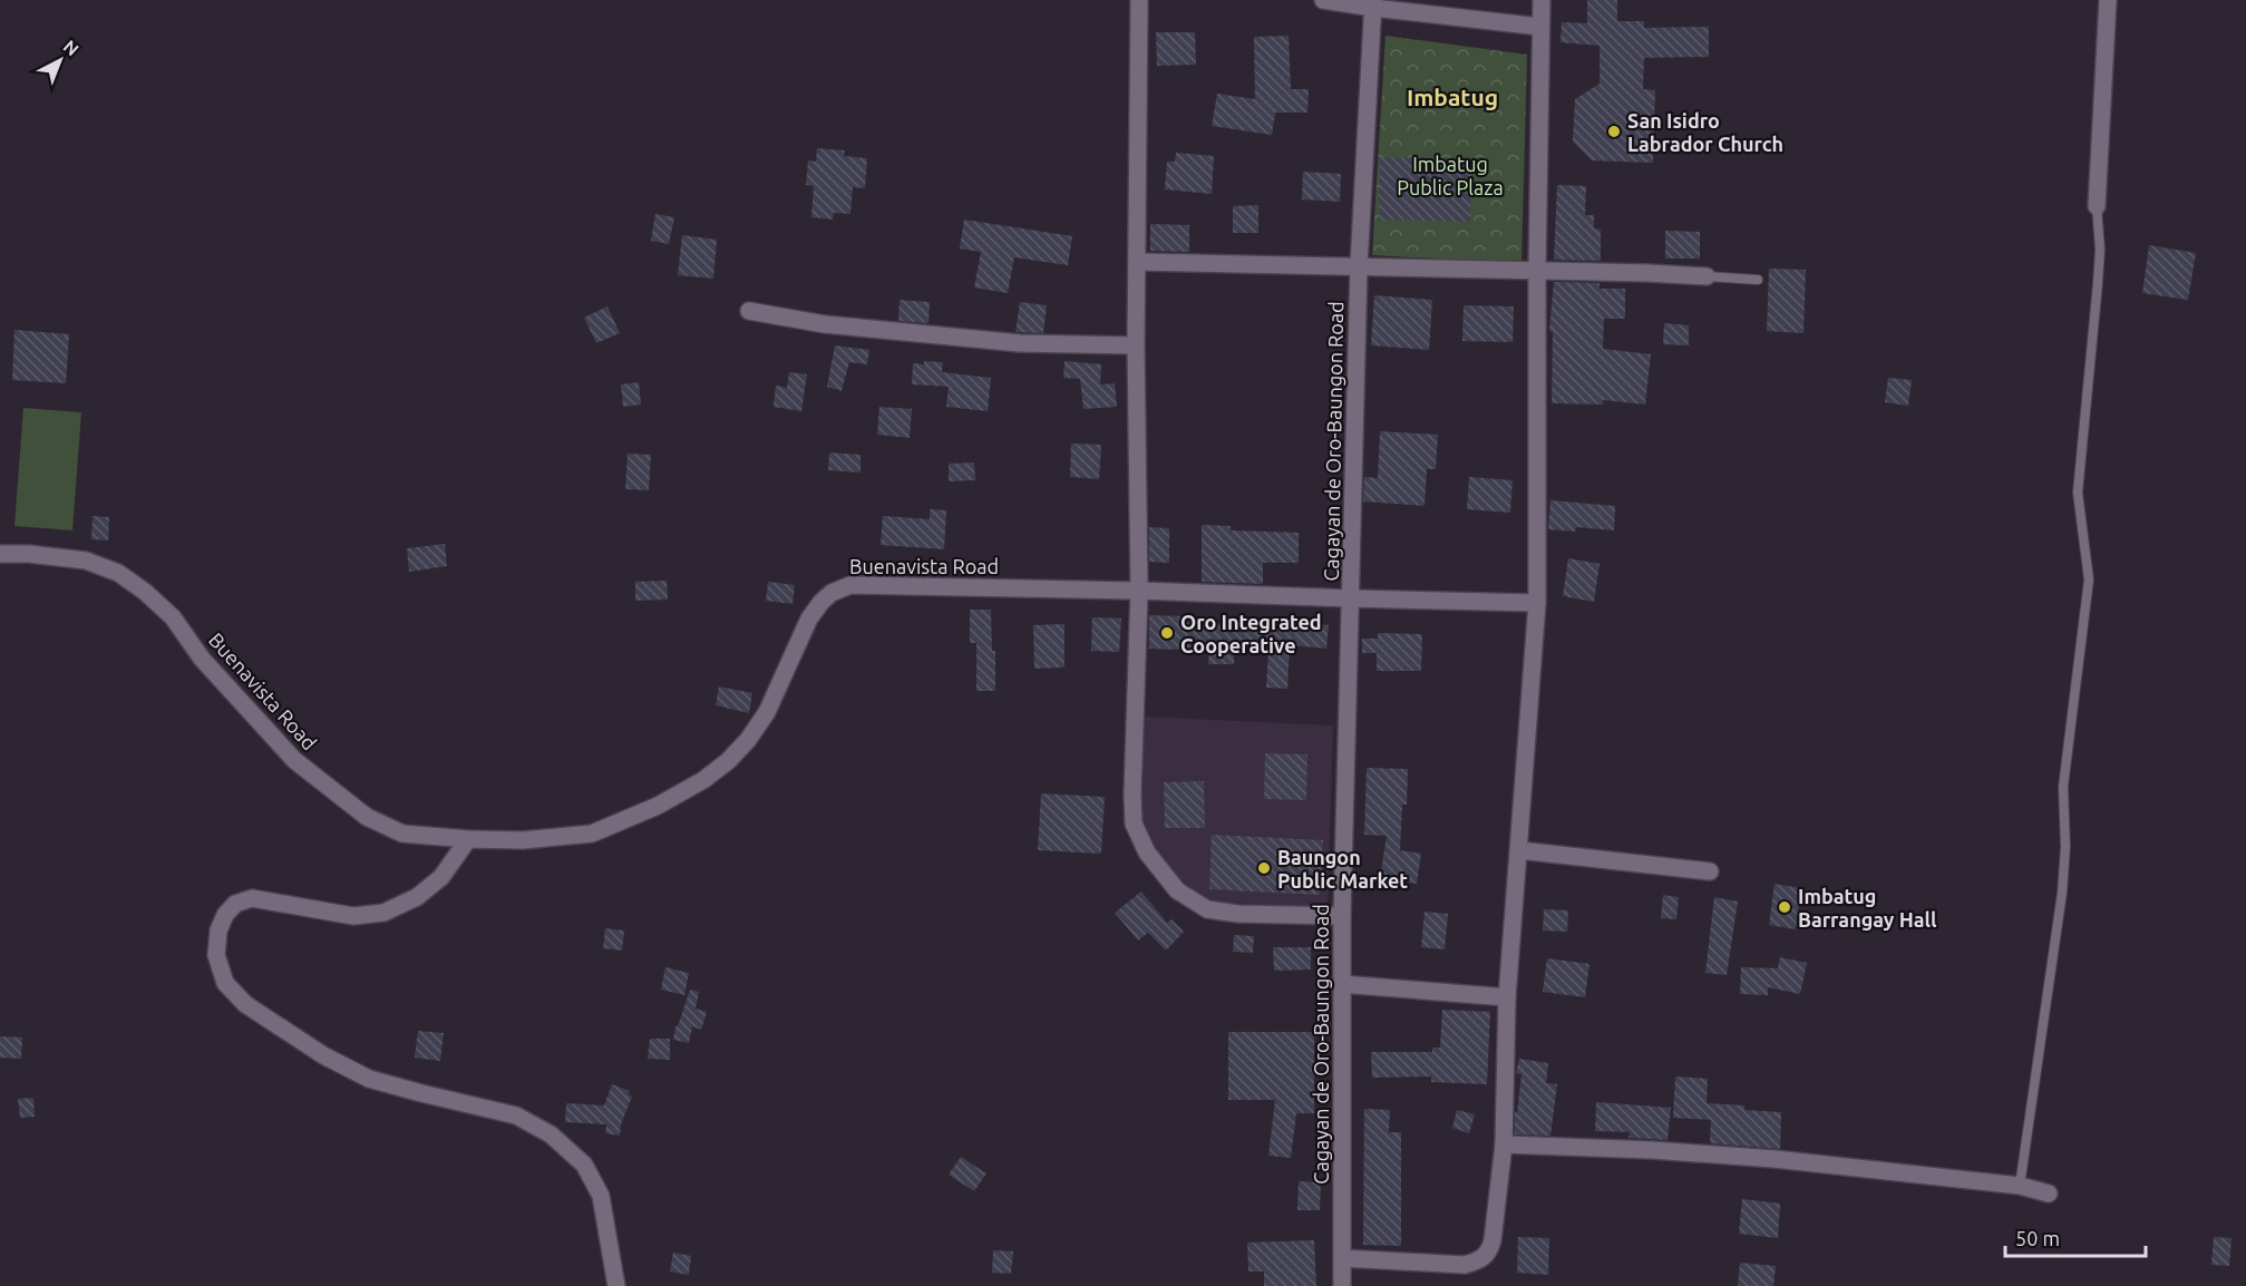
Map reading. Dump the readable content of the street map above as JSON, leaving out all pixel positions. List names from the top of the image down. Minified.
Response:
{"streets":{"street":["Cagayan de Oro-Baungon Road","Buenavista Road"]},"crossings":[["Cagayan de Oro-Baungon Road","Buenavista Road"]],"districts":["Imbatug"],"parks":["Imbatug Public Plaza"],"places":["San Isidro Labrador Church","Oro Integrated Cooperative","Baungon Public Market","Imbatug Barrangay Hall"],"scale_bar":"50 m","north":"top right"}
